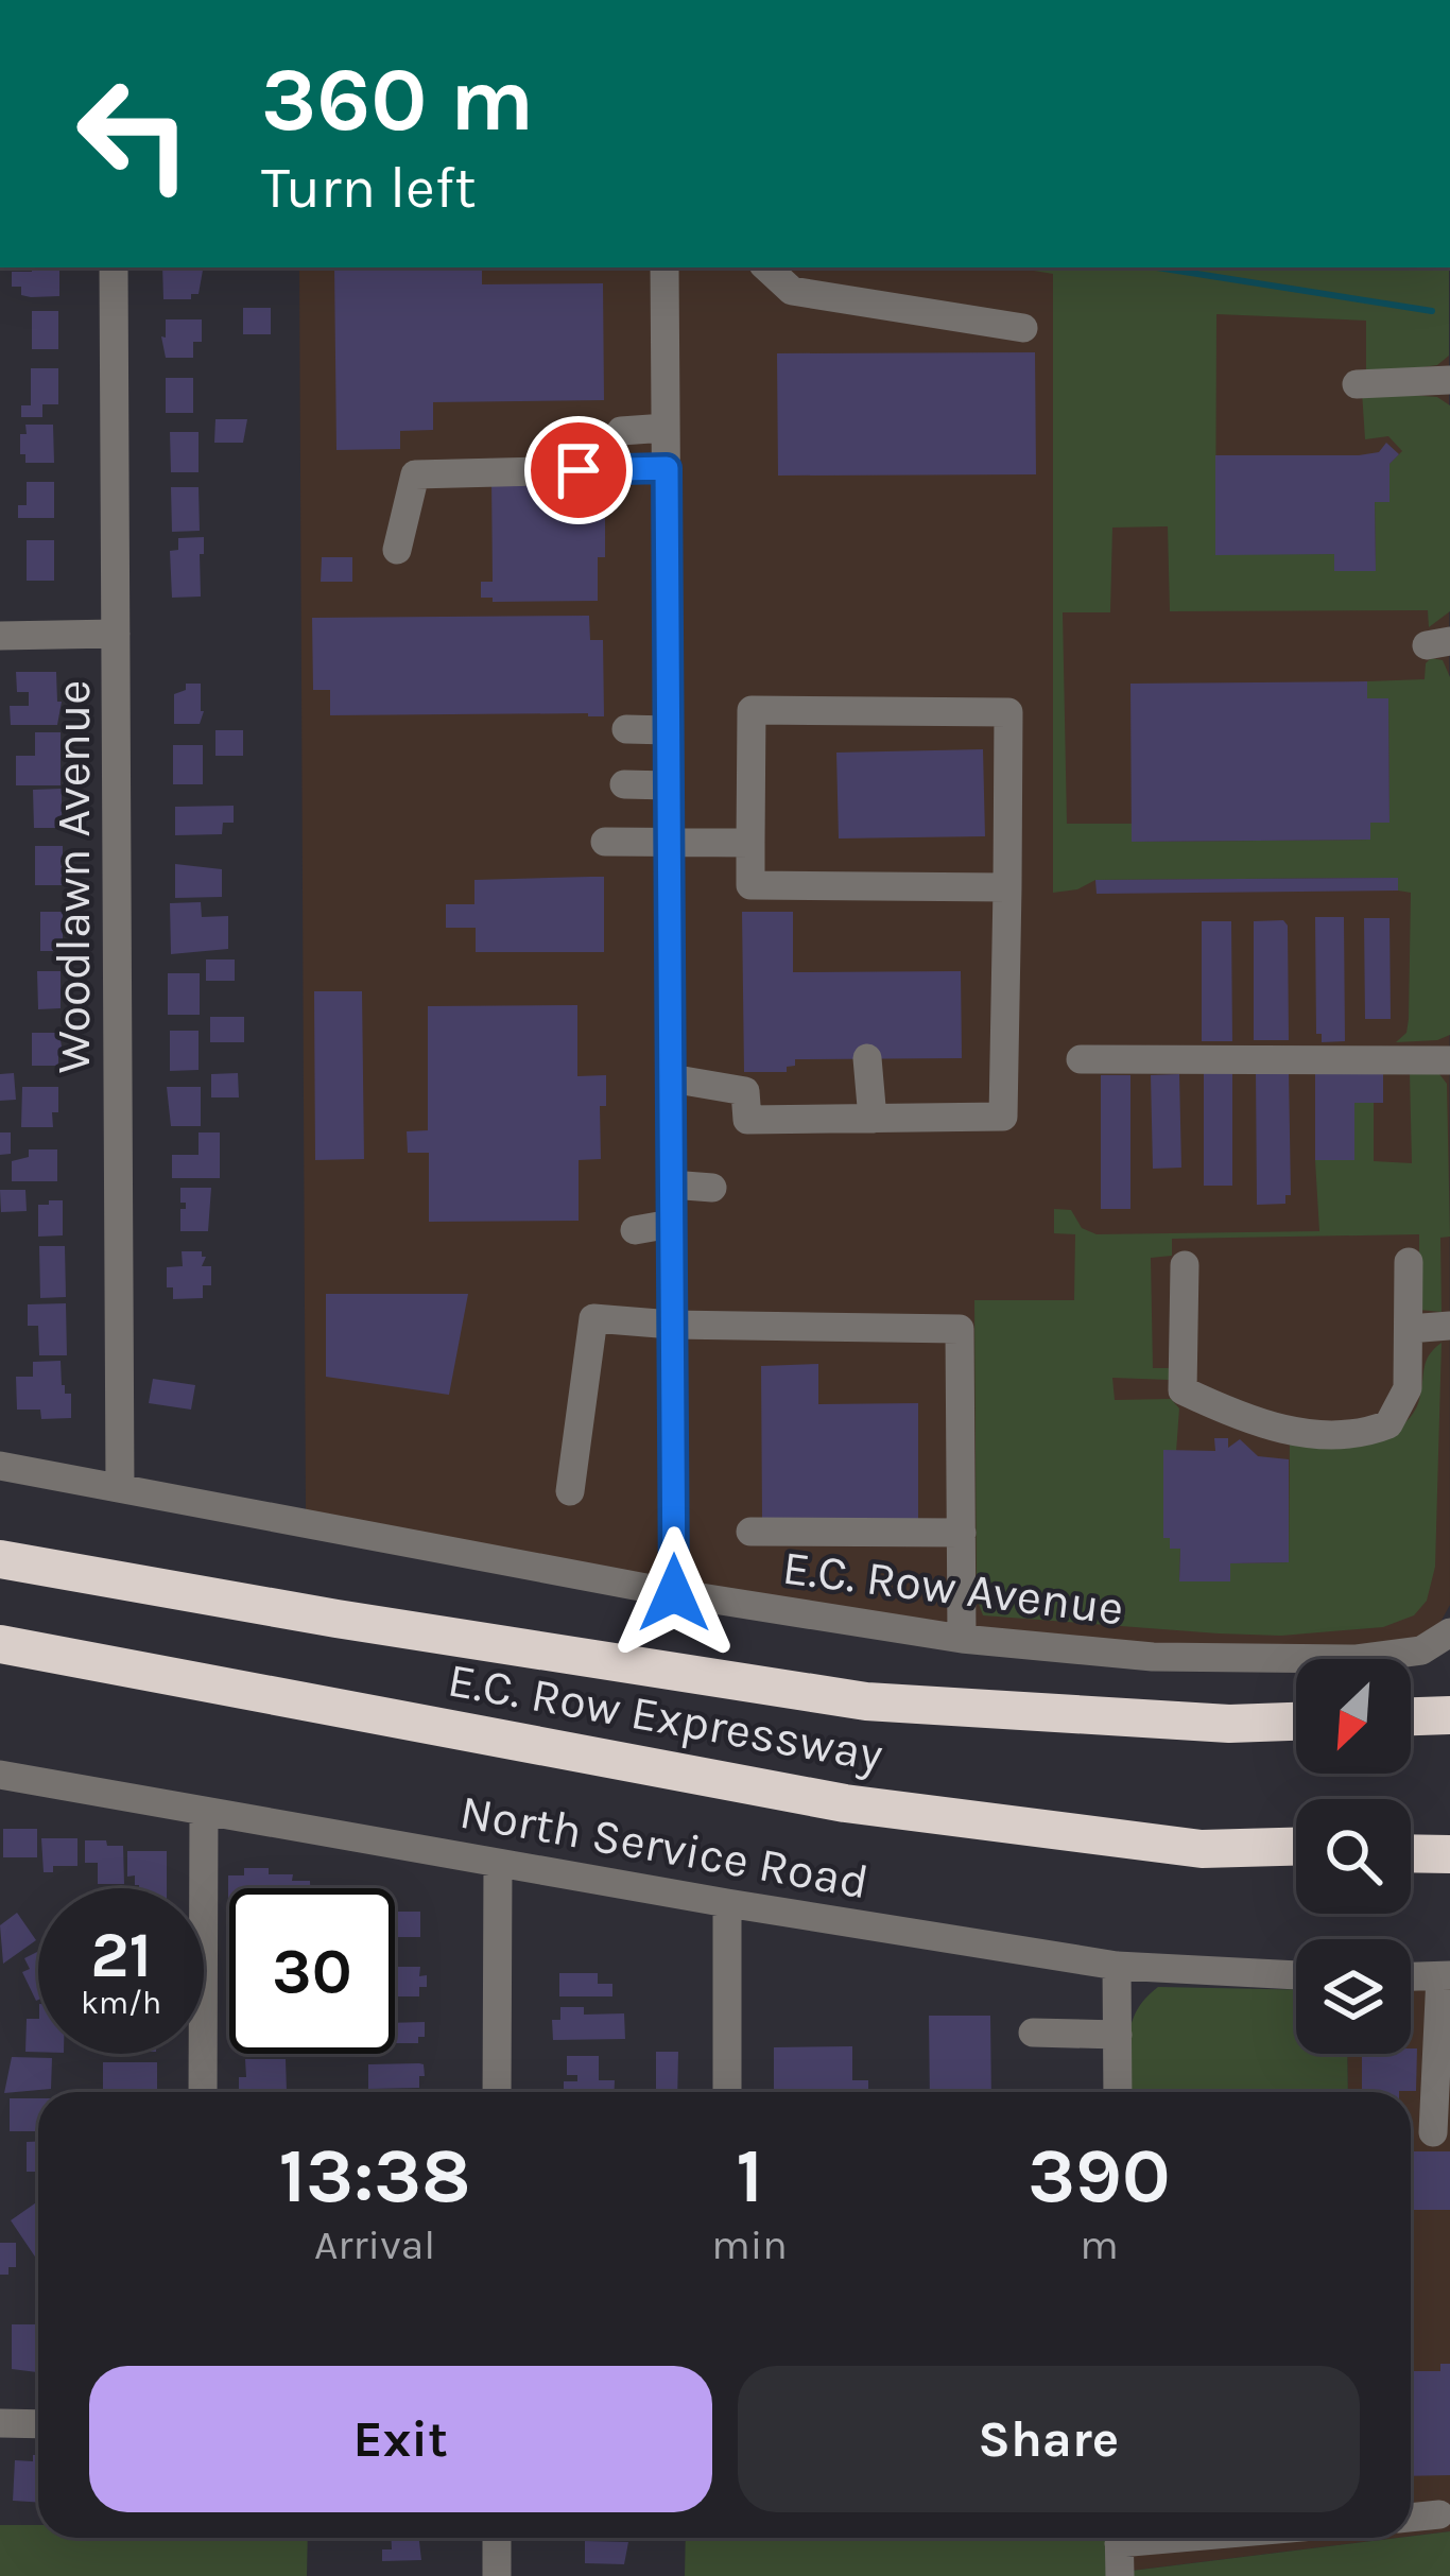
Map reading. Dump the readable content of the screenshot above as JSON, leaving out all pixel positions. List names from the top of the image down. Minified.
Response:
{"streets":{"highway":["E.C. Row Expressway"],"street":["Woodlawn Avenue","E.C. Row Avenue","North Service Road"]},"crossings":[["Woodlawn Avenue","E.C. Row Avenue"]],"north":"bottom left","page":{"turn":["360 m","Turn left"],"speed":"21 km/h","limit":"30","eta":["13:38","Arrival","1","min","390","m"],"buttons":["Exit","Share"]}}
